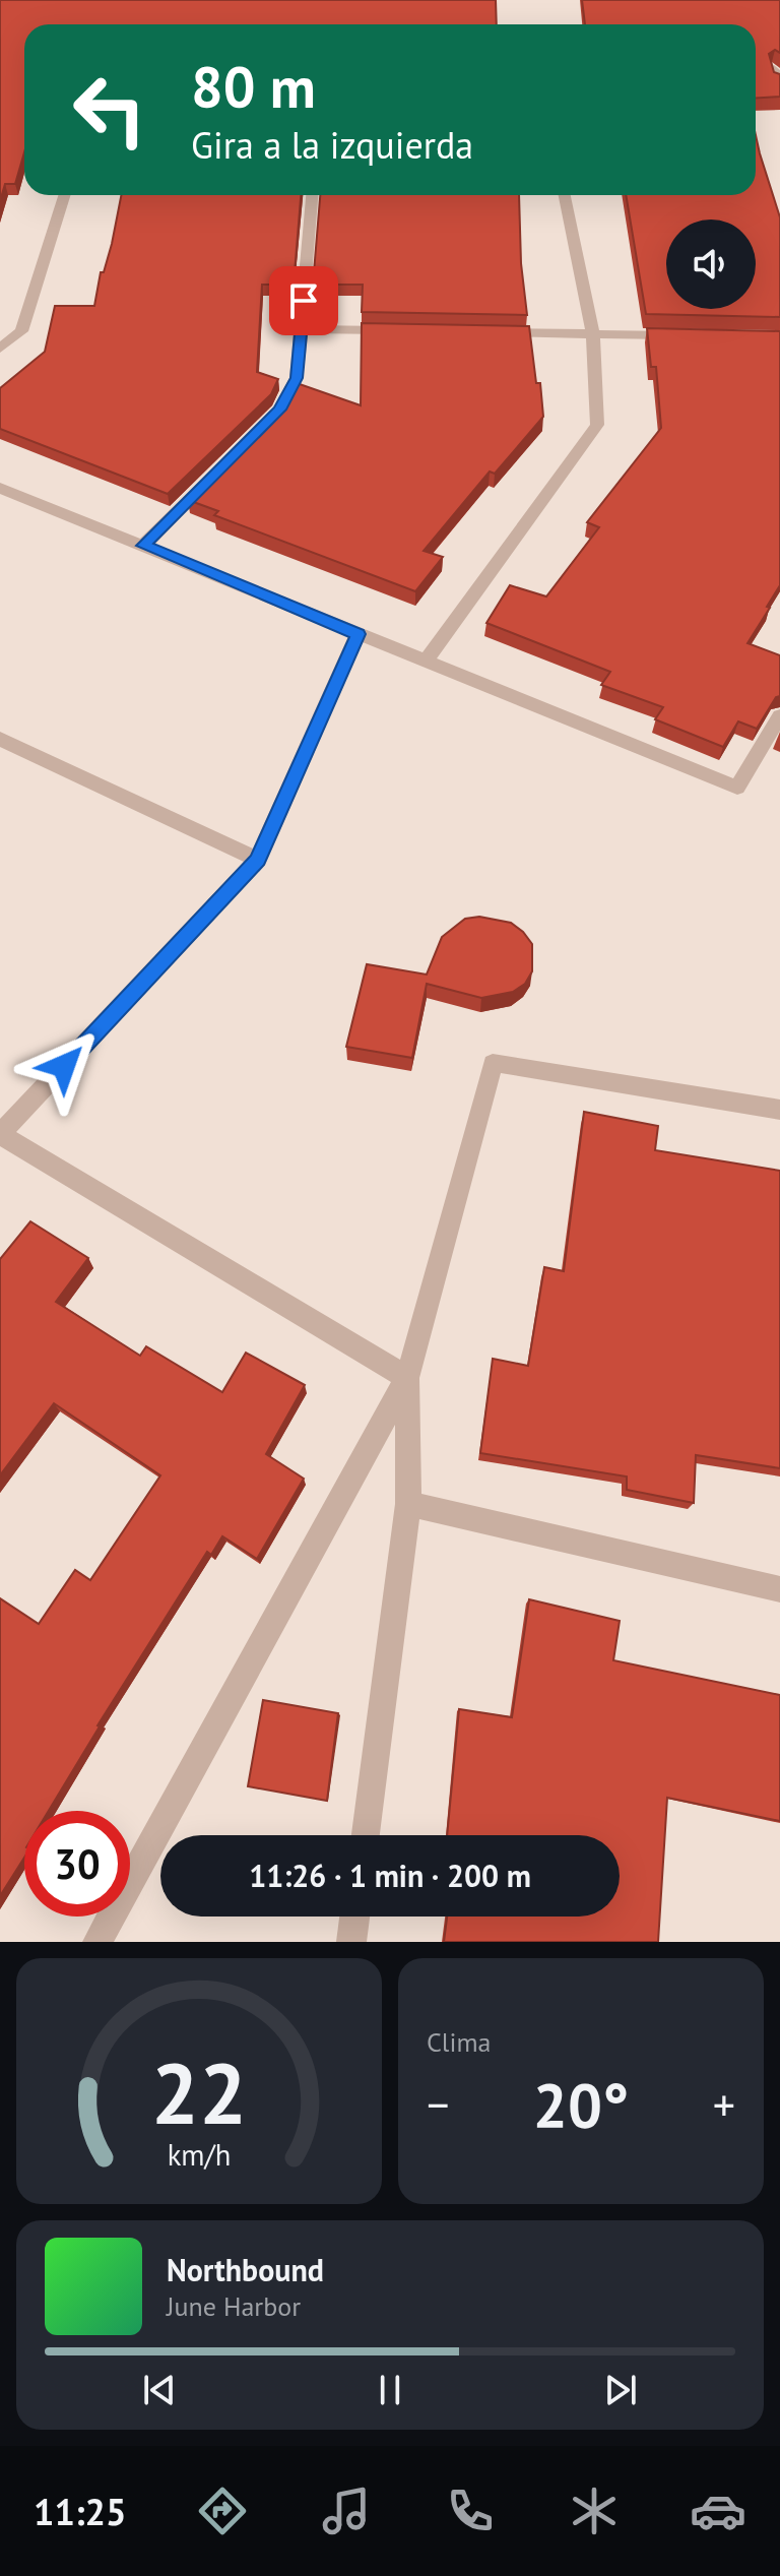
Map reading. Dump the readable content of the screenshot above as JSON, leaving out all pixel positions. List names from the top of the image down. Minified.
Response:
{"page":{"turn":["80 m","Gira a la izquierda"],"limit":"30","trip":"11:26 · 1 min · 200 m","tile":"Clima","heat":["−","20°","+"],"song":["Northbound","June Harbor"],"tabs":"11:25","gauge":["22","km/h"]}}
